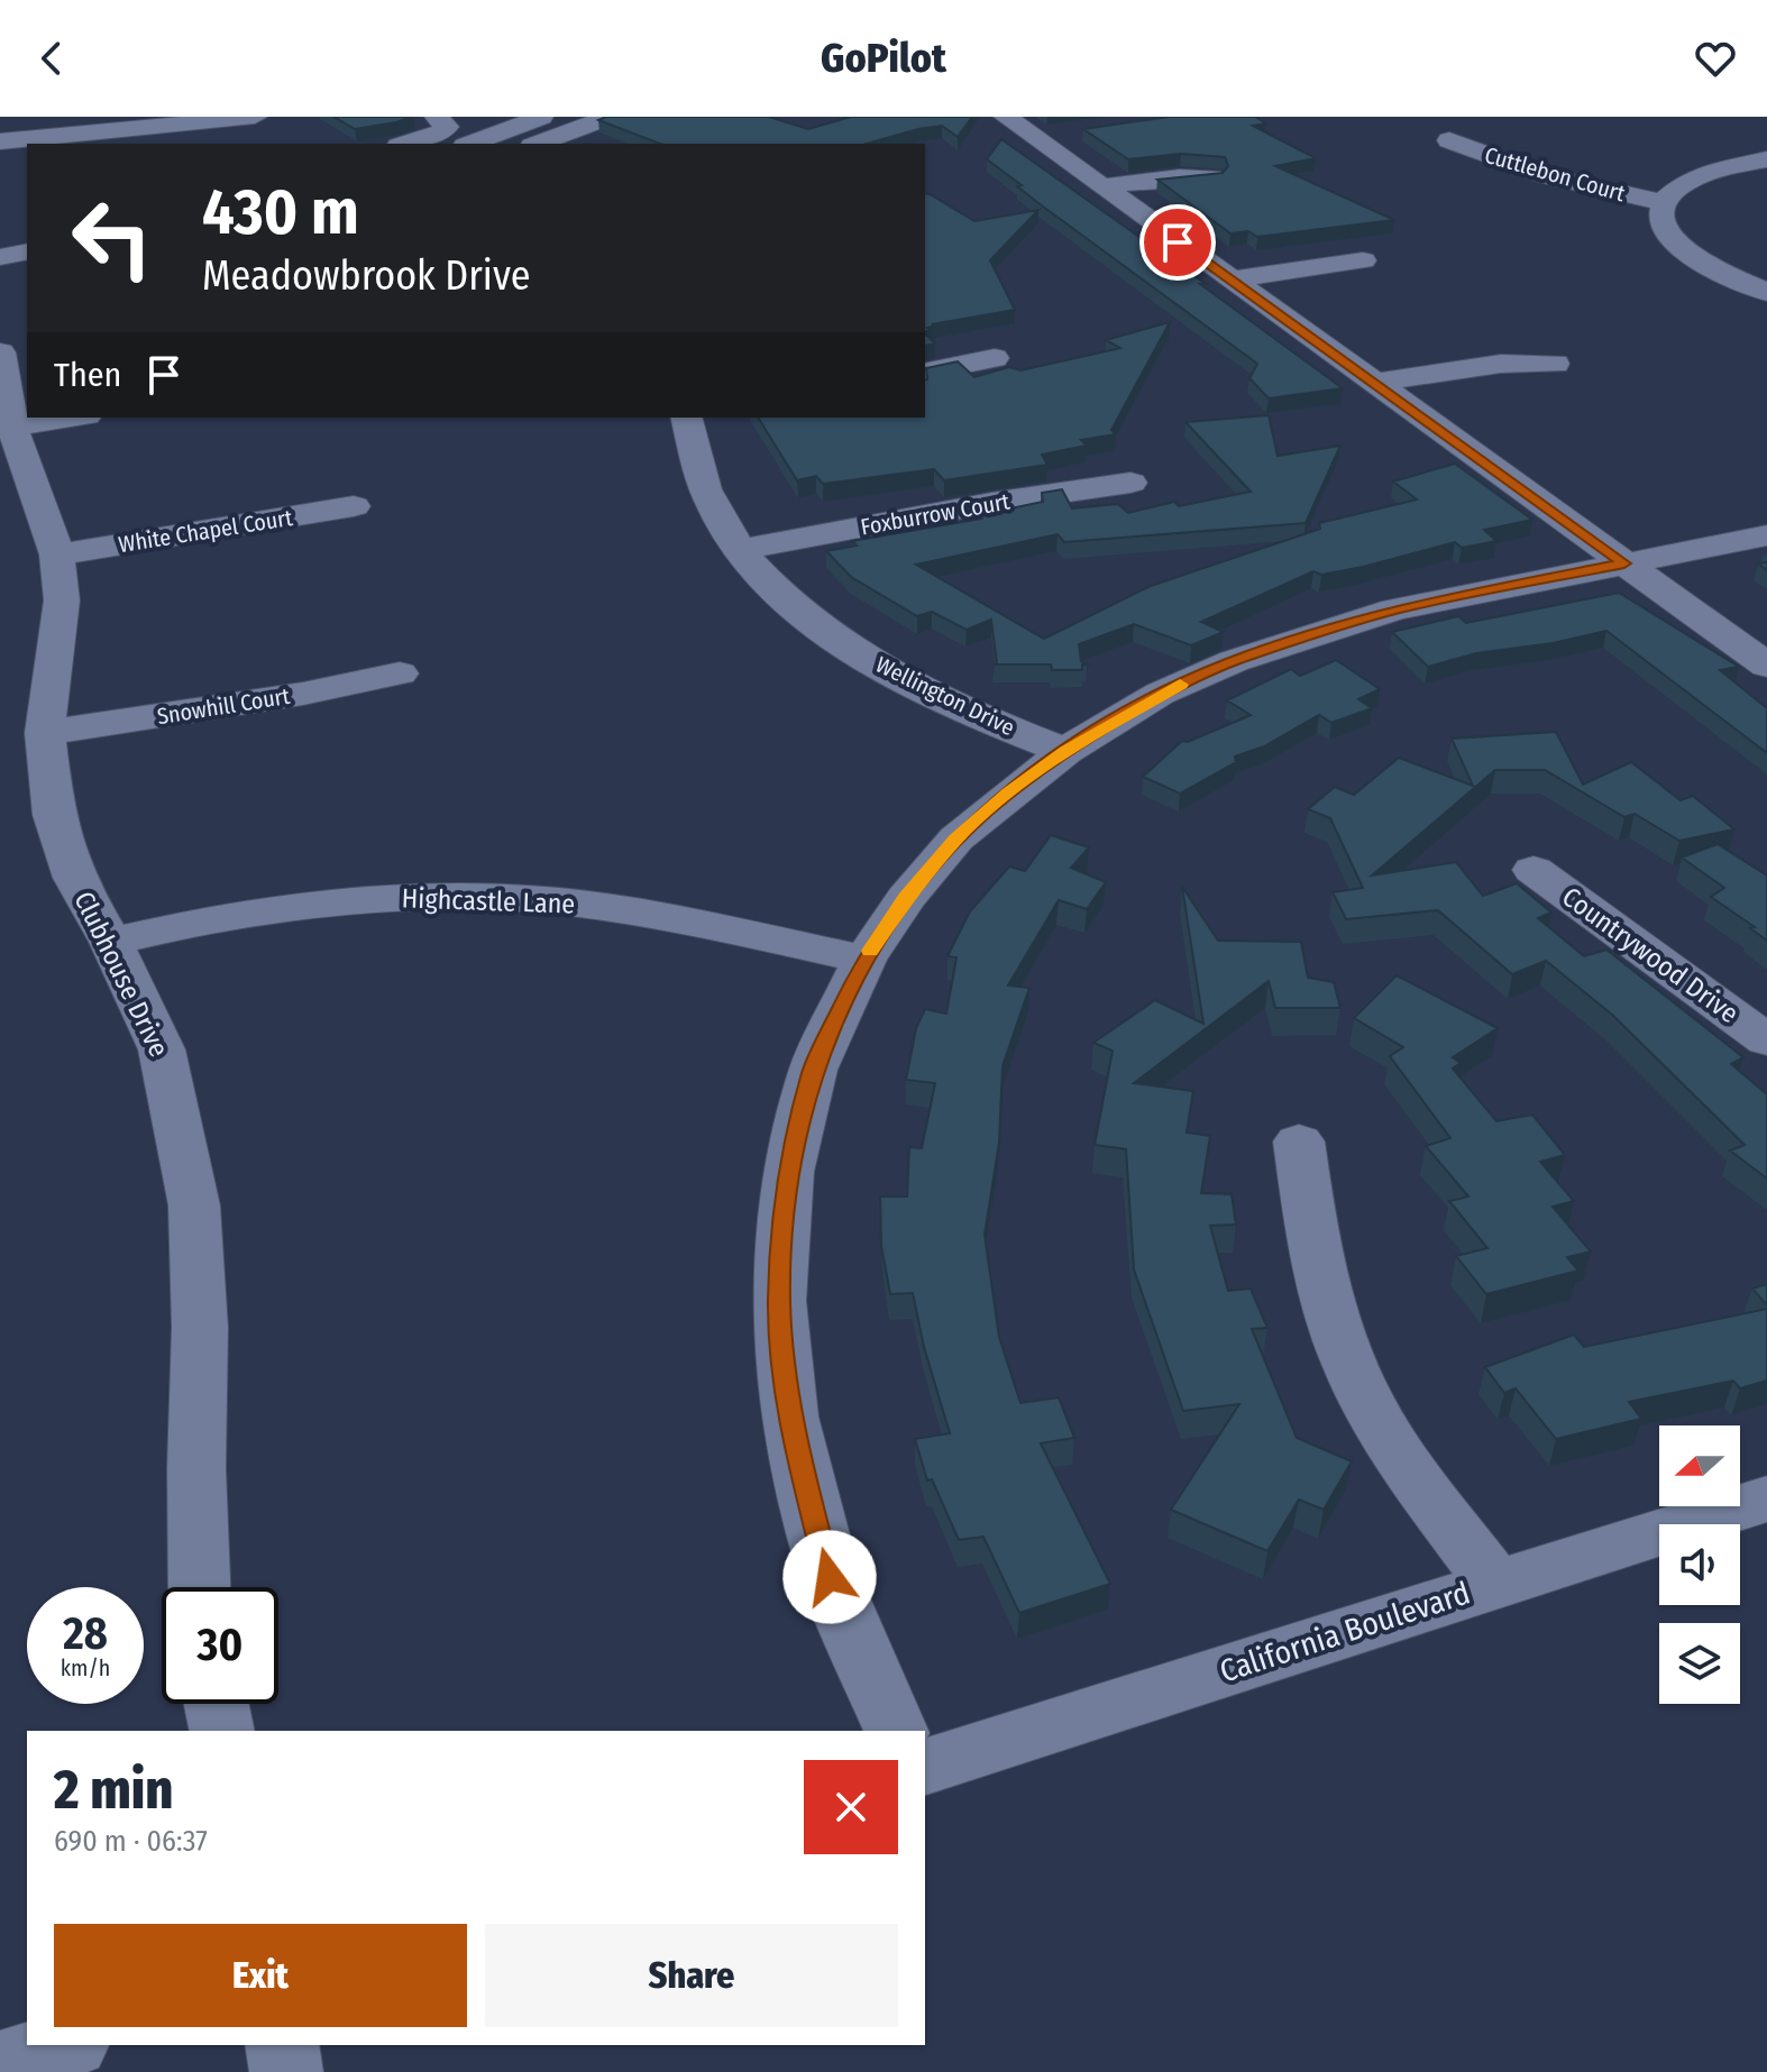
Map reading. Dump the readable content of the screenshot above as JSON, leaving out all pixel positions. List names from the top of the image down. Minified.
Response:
{"streets":{"street":["Cuttlebon Court","Foxburrow Court","White Chapel Court","Wellington Drive","Snowhill Court","Highcastle Lane","Countrywood Drive","Clubhouse Drive","California Boulevard"]},"crossings":[["Foxburrow Court","Wellington Drive"],["White Chapel Court","Clubhouse Drive"],["Snowhill Court","Clubhouse Drive"],["Highcastle Lane","Clubhouse Drive"]],"north":"left","page":{"header":"GoPilot","turn":["430 m","Meadowbrook Drive"],"then":"Then","speed":"28 km/h","limit":"30","heading":["2 min","690 m · 06:37"],"buttons":["Exit","Share"]}}
